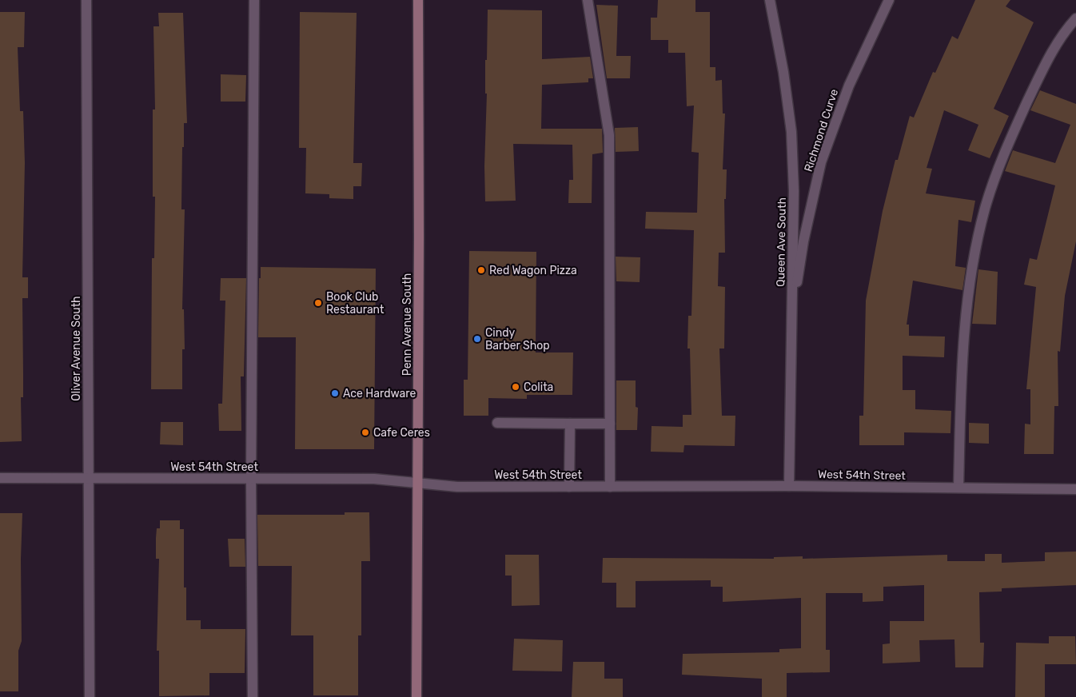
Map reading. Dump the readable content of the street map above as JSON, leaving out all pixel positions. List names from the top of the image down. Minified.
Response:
{"streets":{"main road":["Penn Avenue South"],"street":["Richmond Curve","Queen Ave South","Oliver Avenue South","West 54th Street"]},"crossings":[["Richmond Curve","Queen Ave South"],["Queen Ave South","West 54th Street"],["Penn Avenue South","West 54th Street"],["Oliver Avenue South","West 54th Street"]],"places":["Red Wagon Pizza","Book Club Restaurant","Cindy Barber Shop","Colita","Ace Hardware","Cafe Ceres"]}
